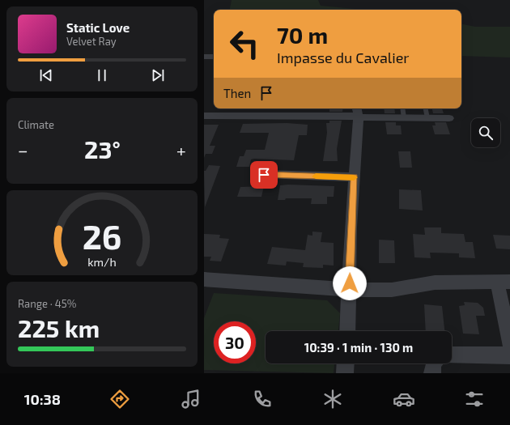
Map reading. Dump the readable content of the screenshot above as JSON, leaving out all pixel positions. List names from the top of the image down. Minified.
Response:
{"page":{"turn":["70 m","Impasse du Cavalier"],"song":["Static Love","Velvet Ray"],"then":"Then","tile":["Climate",["Range · 45%","225 km"]],"heat":["−","23°","+"],"limit":"30","trip":"10:39 · 1 min · 130 m","tabs":"10:38","gauge":["26","km/h"]}}
